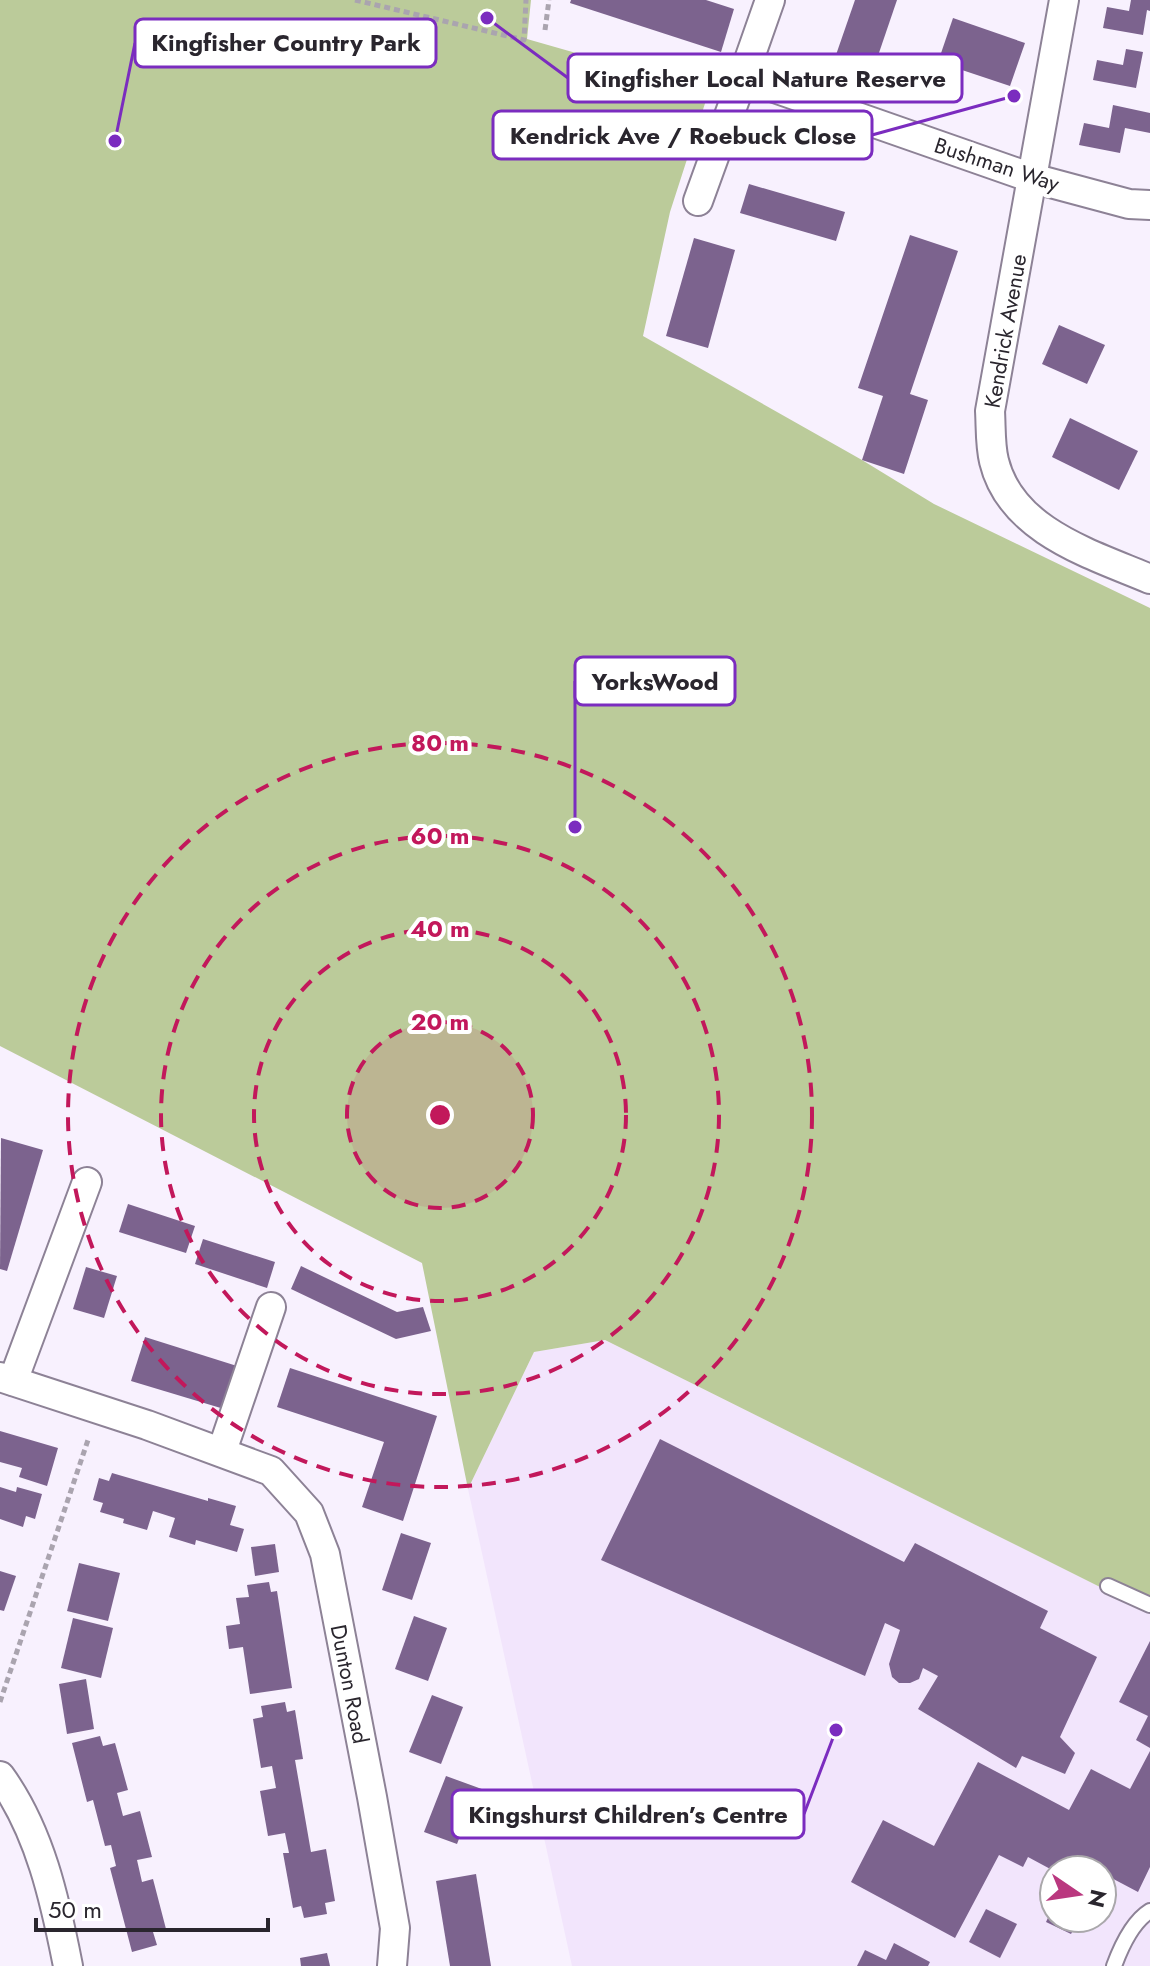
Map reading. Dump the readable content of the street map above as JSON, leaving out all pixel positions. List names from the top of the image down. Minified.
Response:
{"streets":{"street":["Bushman Way","Kendrick Avenue","Dunton Road"]},"crossings":[["Bushman Way","Kendrick Avenue"]],"places":["Kingfisher Local Nature Reserve","Kendrick Ave / Roebuck Close","Kingfisher Country Park","YorksWood","Kingshurst Children’s Centre"],"scale_bar":"50 m","north":"right","rings":["80 m","60 m","40 m","20 m"]}
